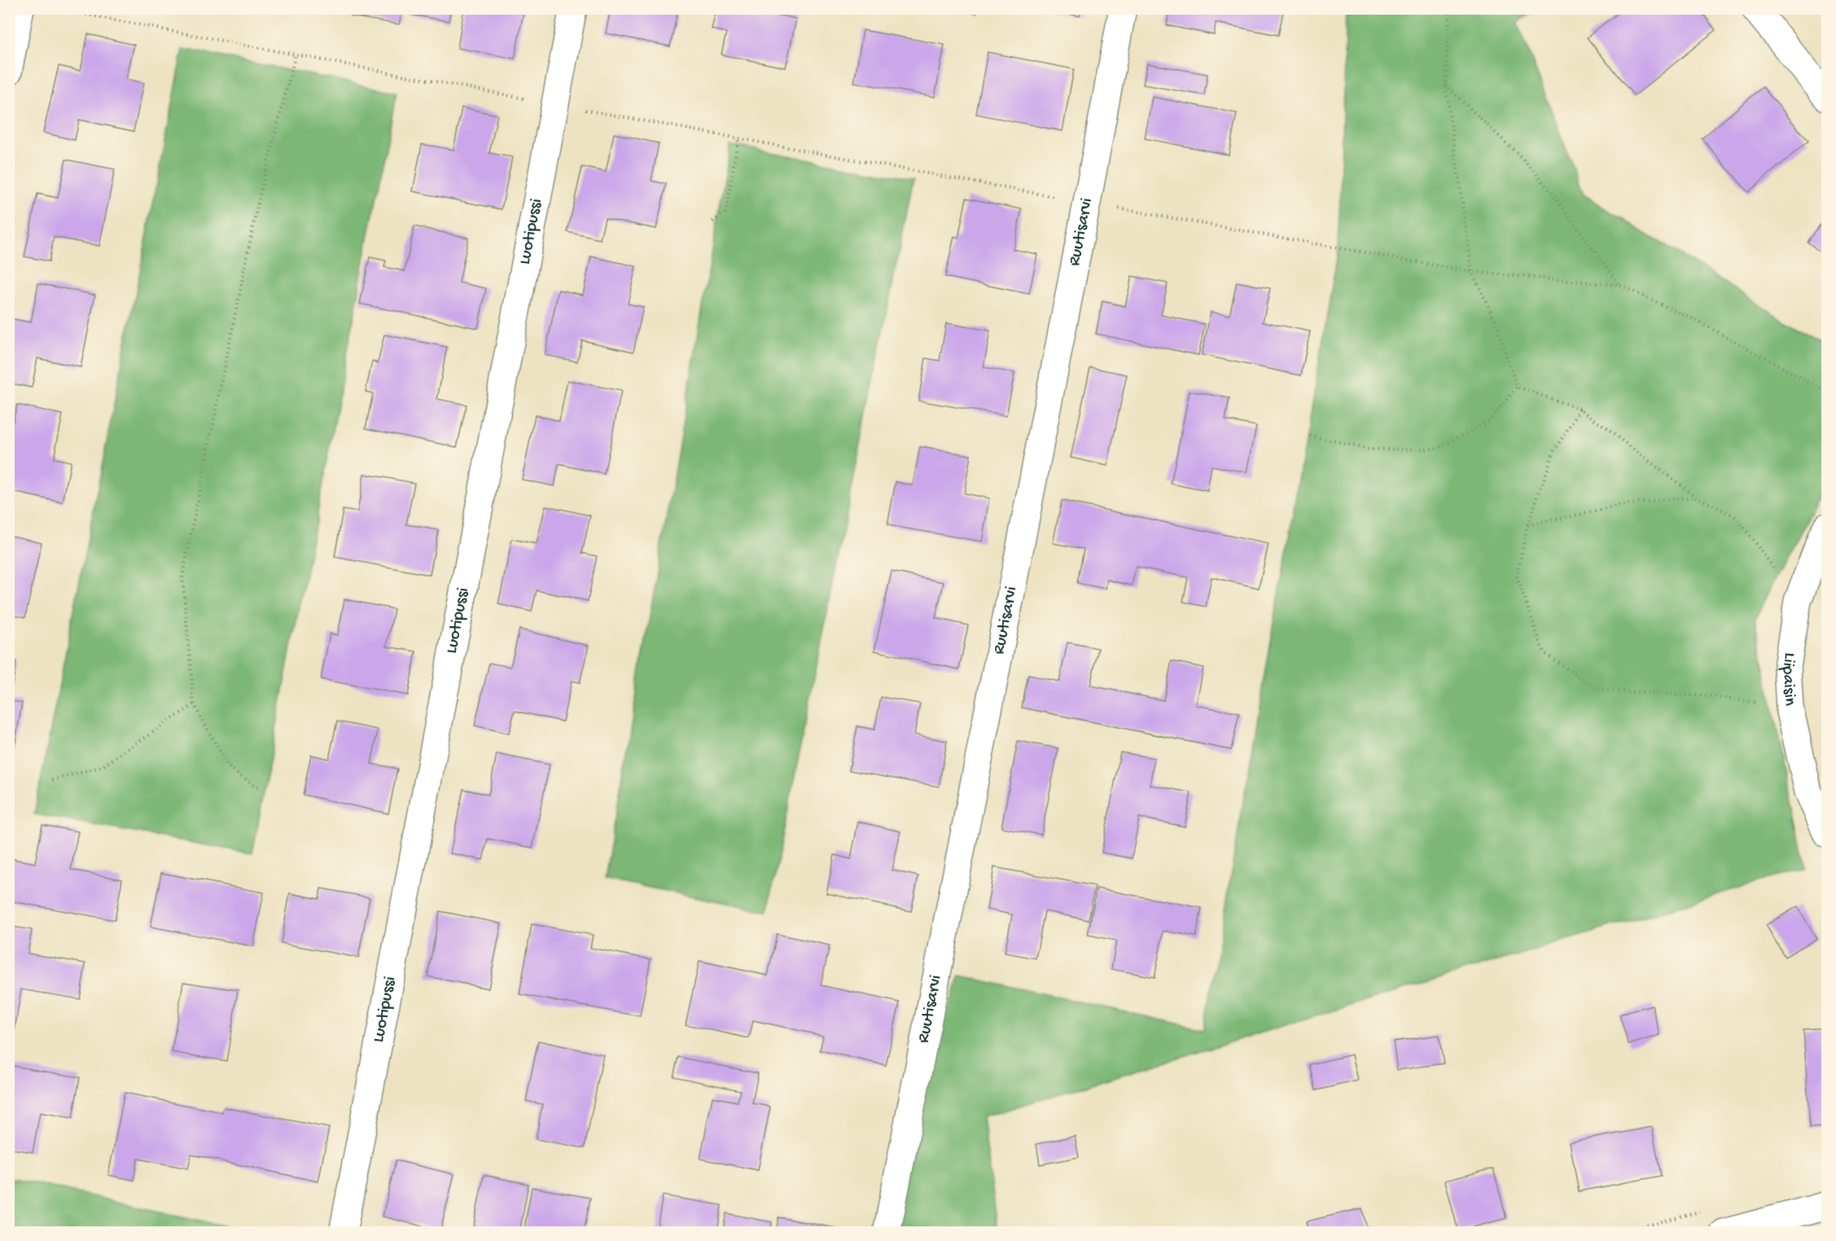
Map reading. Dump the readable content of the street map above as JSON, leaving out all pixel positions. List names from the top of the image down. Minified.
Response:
{"streets":{"street":["Luotipussi","Ruutisarvi","Liipaisin"]}}
